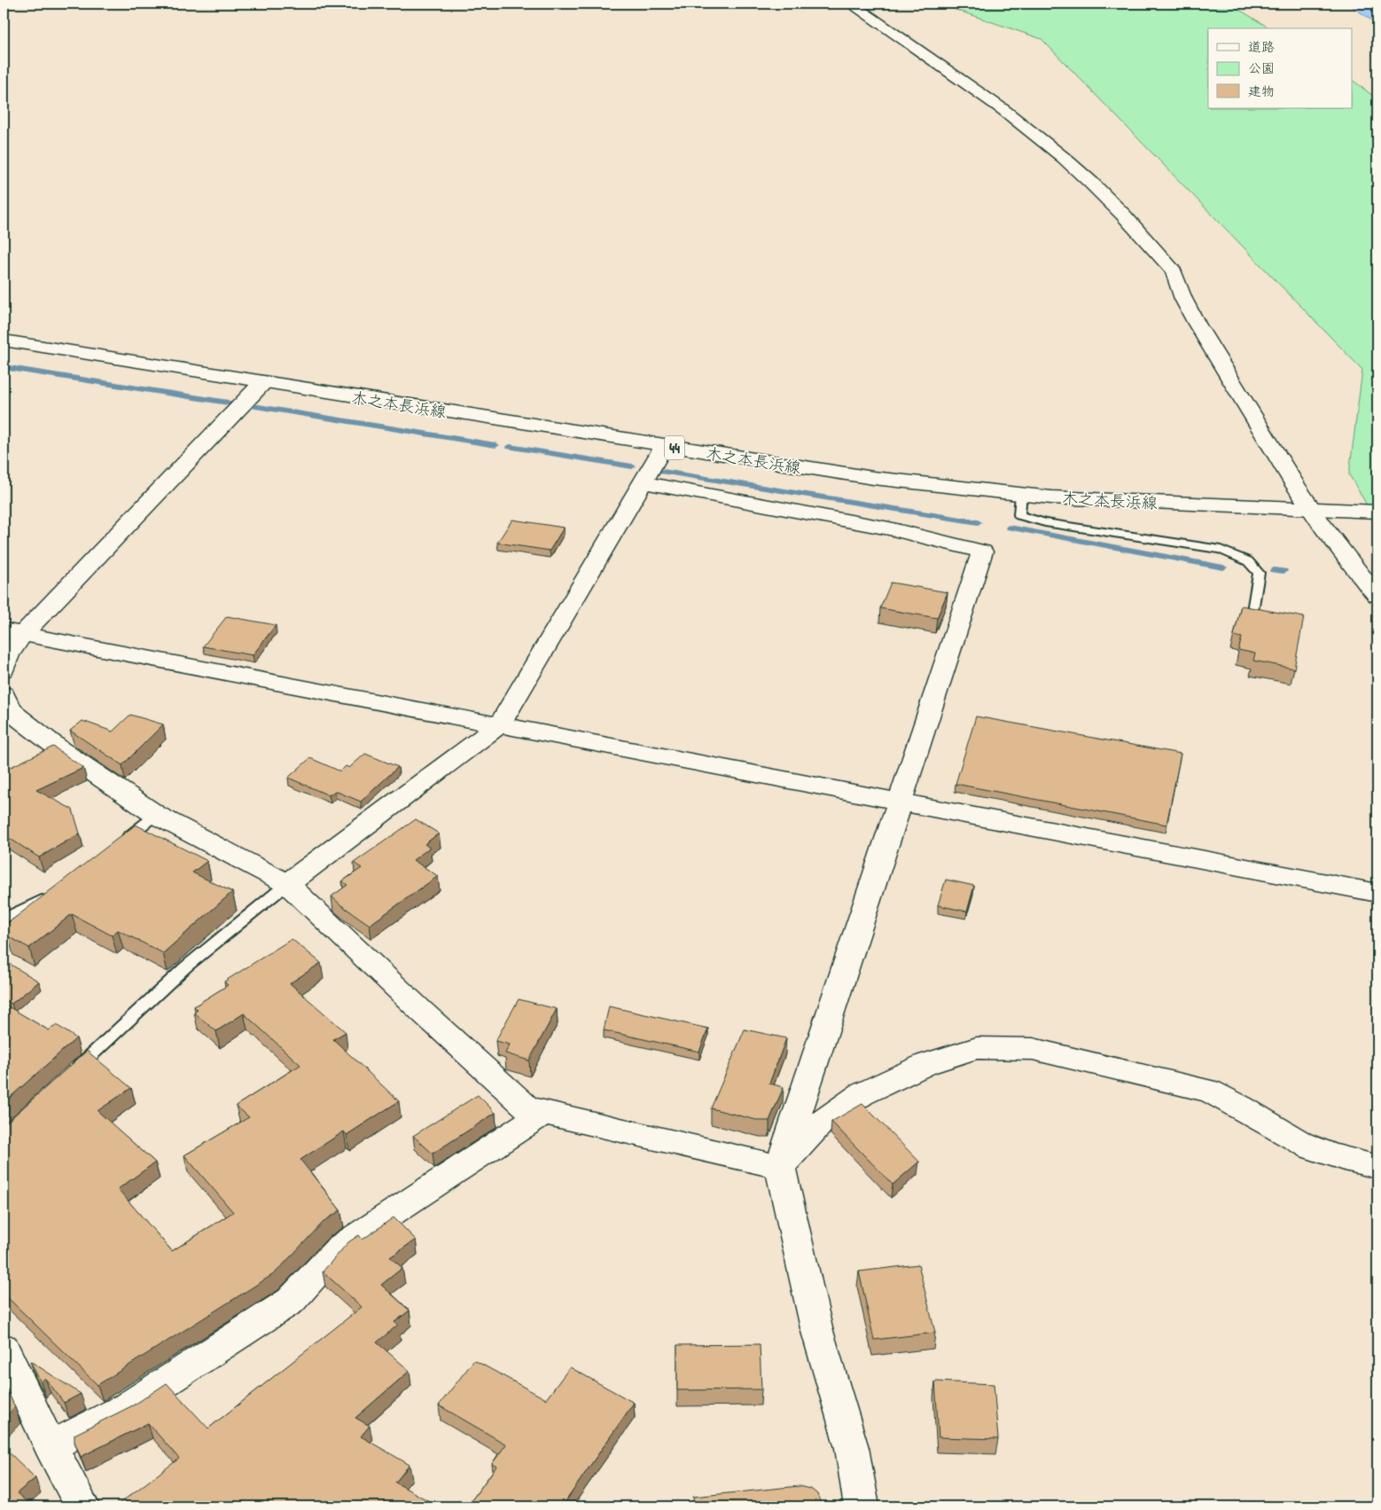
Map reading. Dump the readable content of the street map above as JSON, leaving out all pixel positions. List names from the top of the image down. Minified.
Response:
{"streets":{"street":["木之本長浜線","44"]},"legend":["道路","公園","建物"]}
